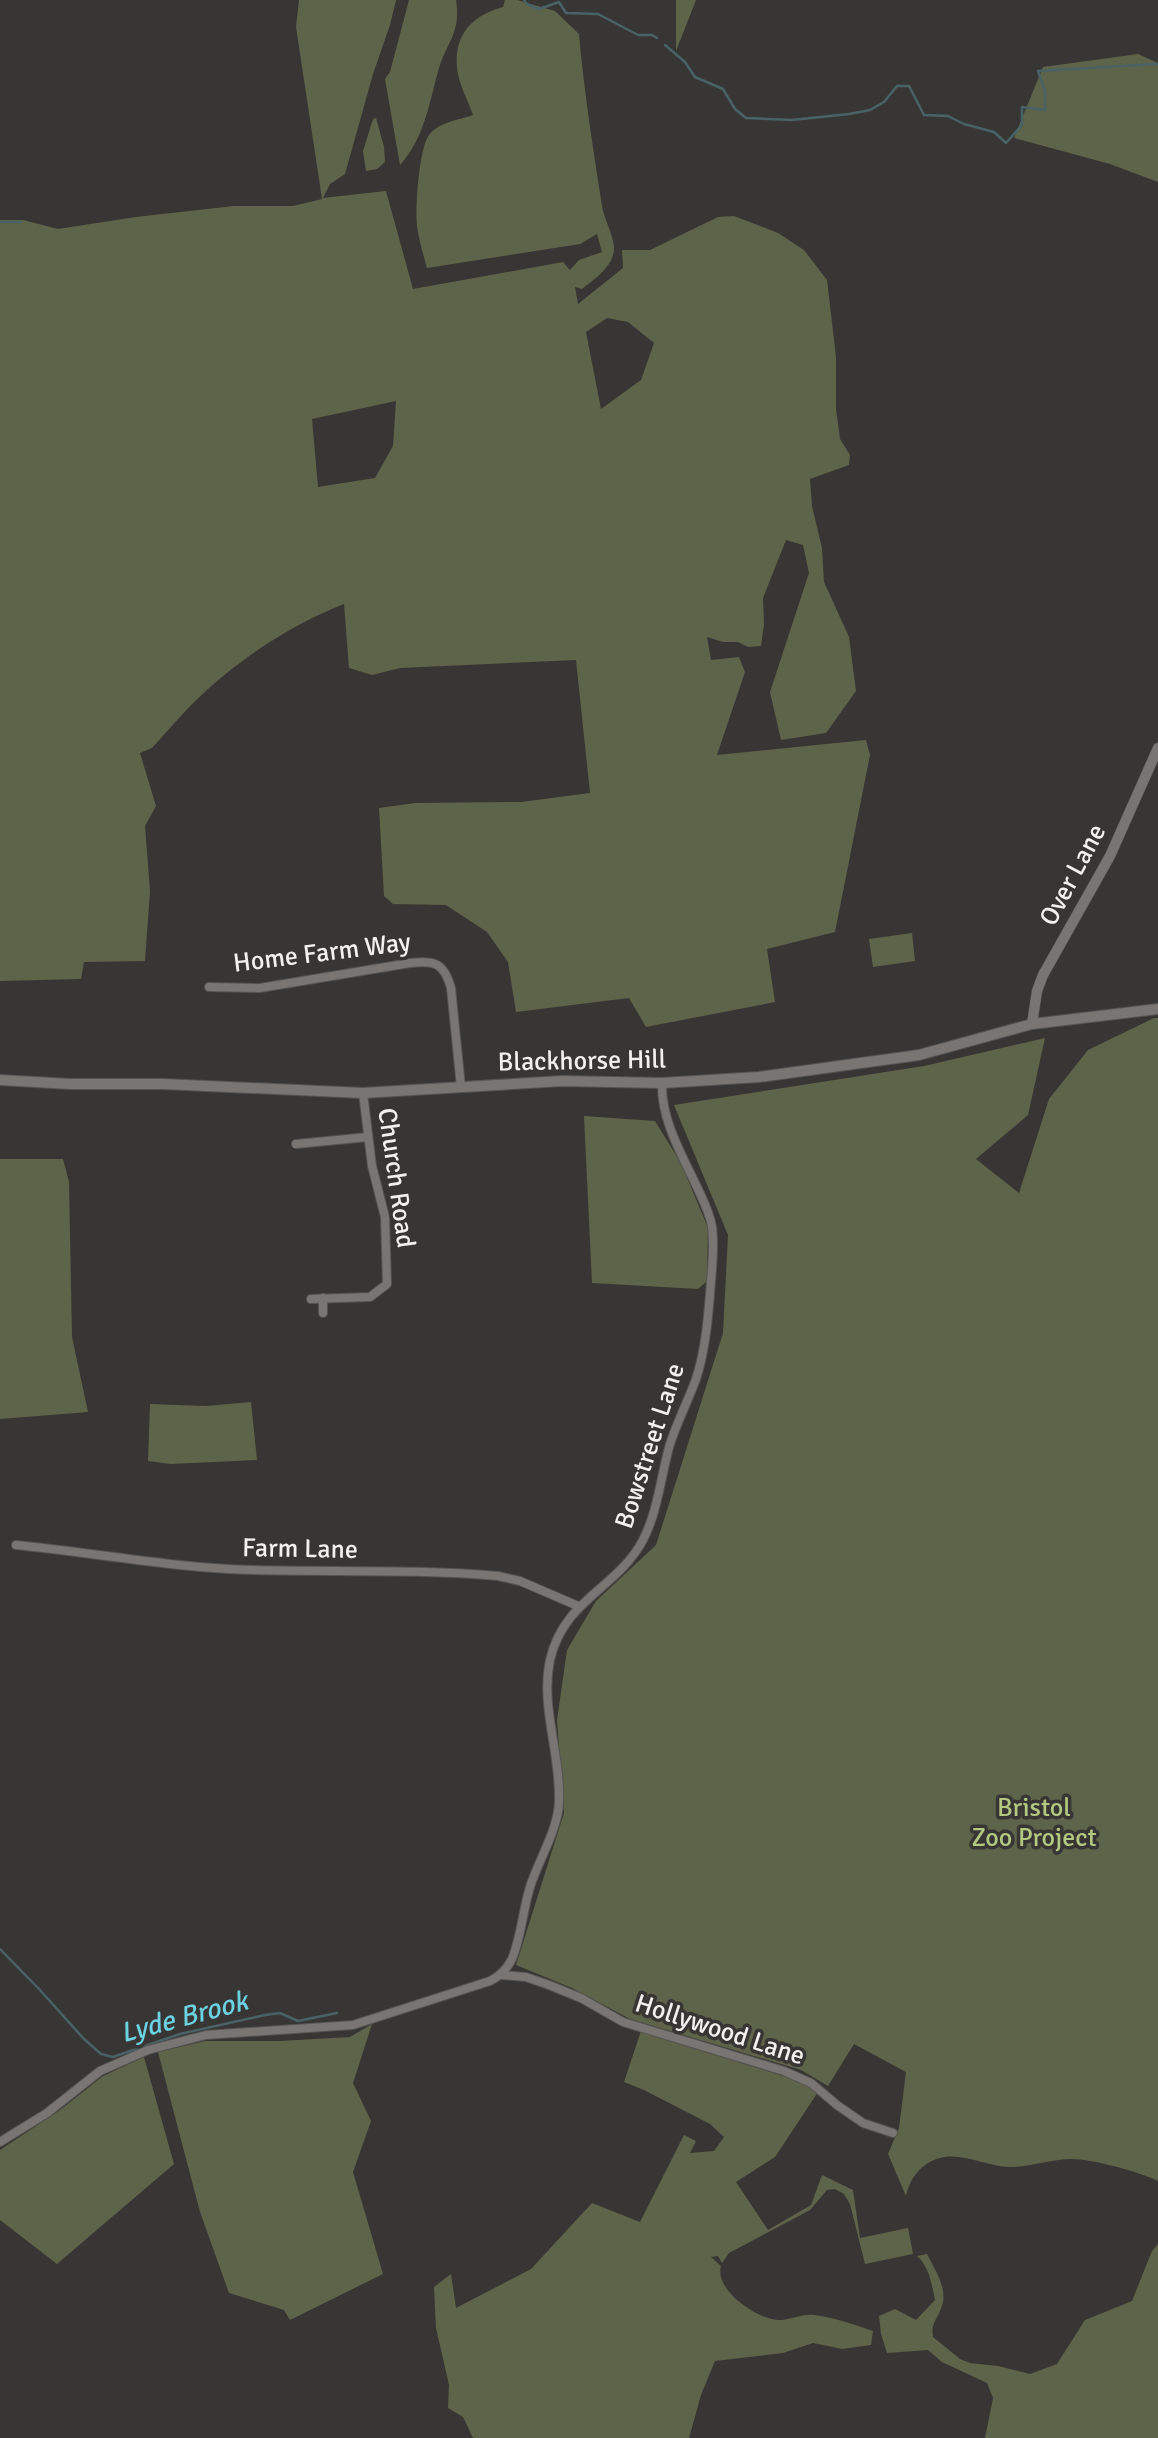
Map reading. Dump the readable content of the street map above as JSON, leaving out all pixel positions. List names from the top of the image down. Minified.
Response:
{"streets":{"main road":["Blackhorse Hill"],"street":["Over Lane","Home Farm Way","Church Road","Bowstreet Lane","Farm Lane","Hollywood Lane"]},"crossings":[["Over Lane","Blackhorse Hill"],["Home Farm Way","Blackhorse Hill"],["Blackhorse Hill","Church Road"],["Blackhorse Hill","Bowstreet Lane"],["Bowstreet Lane","Farm Lane"]],"water":["Lyde Brook"],"parks":["Bristol Zoo Project"]}
